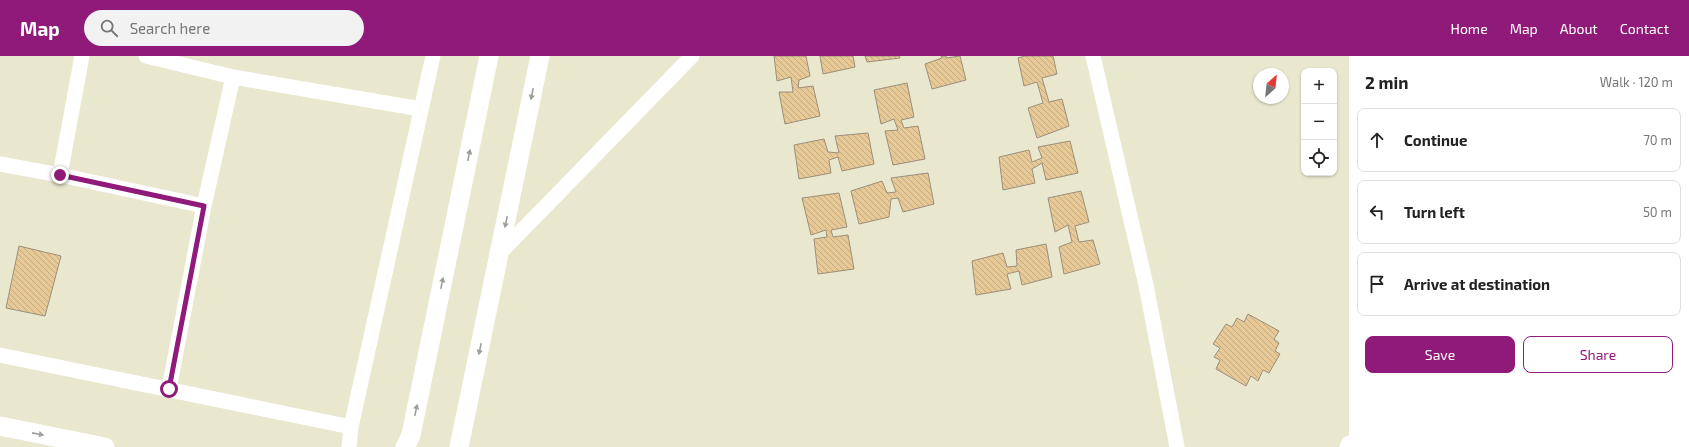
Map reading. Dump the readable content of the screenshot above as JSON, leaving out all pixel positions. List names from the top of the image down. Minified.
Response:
{"north":"top right","page":{"header":"Map","search":"Search here","nav":["Home","Map","About","Contact"],"heading":["2 min","Walk · 120 m"],"map_buttons":["+","−"],"list":[["Continue","70 m"],["Turn left","50 m"],"Arrive at destination"],"buttons":["Save","Share"]}}
